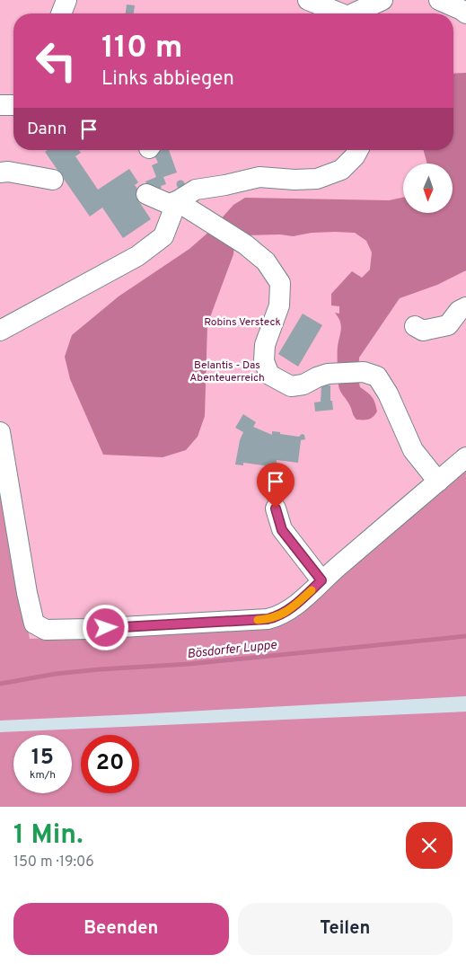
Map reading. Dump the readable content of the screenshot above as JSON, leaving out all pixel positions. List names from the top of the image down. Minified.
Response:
{"water":["Bösdorfer Luppe"],"parks":["Robins Versteck","Belantis - Das Abenteuerreich"],"north":"bottom","page":{"turn":["110 m","Links abbiegen"],"then":"Dann","speed":"15 km/h","limit":"20","heading":["1 Min.","150 m · 19:06"],"buttons":["Beenden","Teilen"]}}
